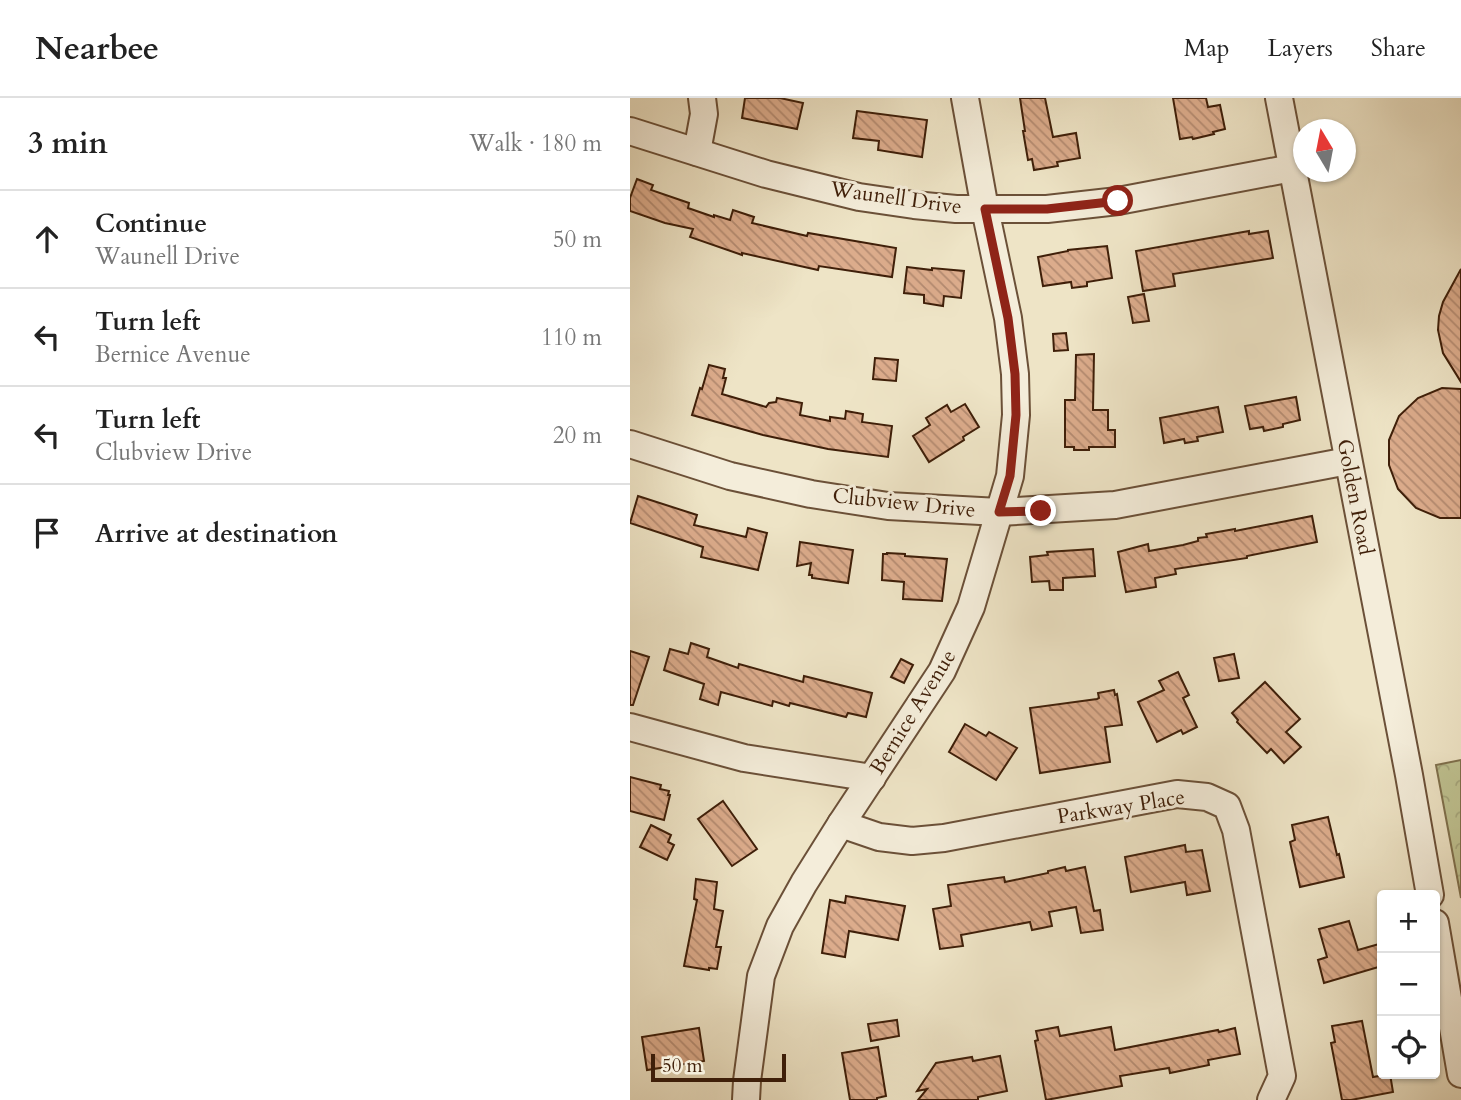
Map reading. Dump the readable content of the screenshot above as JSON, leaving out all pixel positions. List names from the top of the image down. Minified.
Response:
{"streets":{"street":["Waunell Drive","Golden Road","Clubview Drive","Bernice Avenue","Parkway Place"]},"crossings":[["Waunell Drive","Golden Road"],["Waunell Drive","Bernice Avenue"],["Golden Road","Clubview Drive"],["Clubview Drive","Bernice Avenue"],["Bernice Avenue","Parkway Place"]],"scale_bar":"50 m","north":"top","page":{"header":"Nearbee","nav":["Map","Layers","Share"],"heading":["3 min","Walk · 180 m"],"list":[["Continue","Waunell Drive","50 m"],["Turn left","Bernice Avenue","110 m"],["Turn left","Clubview Drive","20 m"],"Arrive at destination"],"map_buttons":["+","−"],"scale":"50 m"}}
